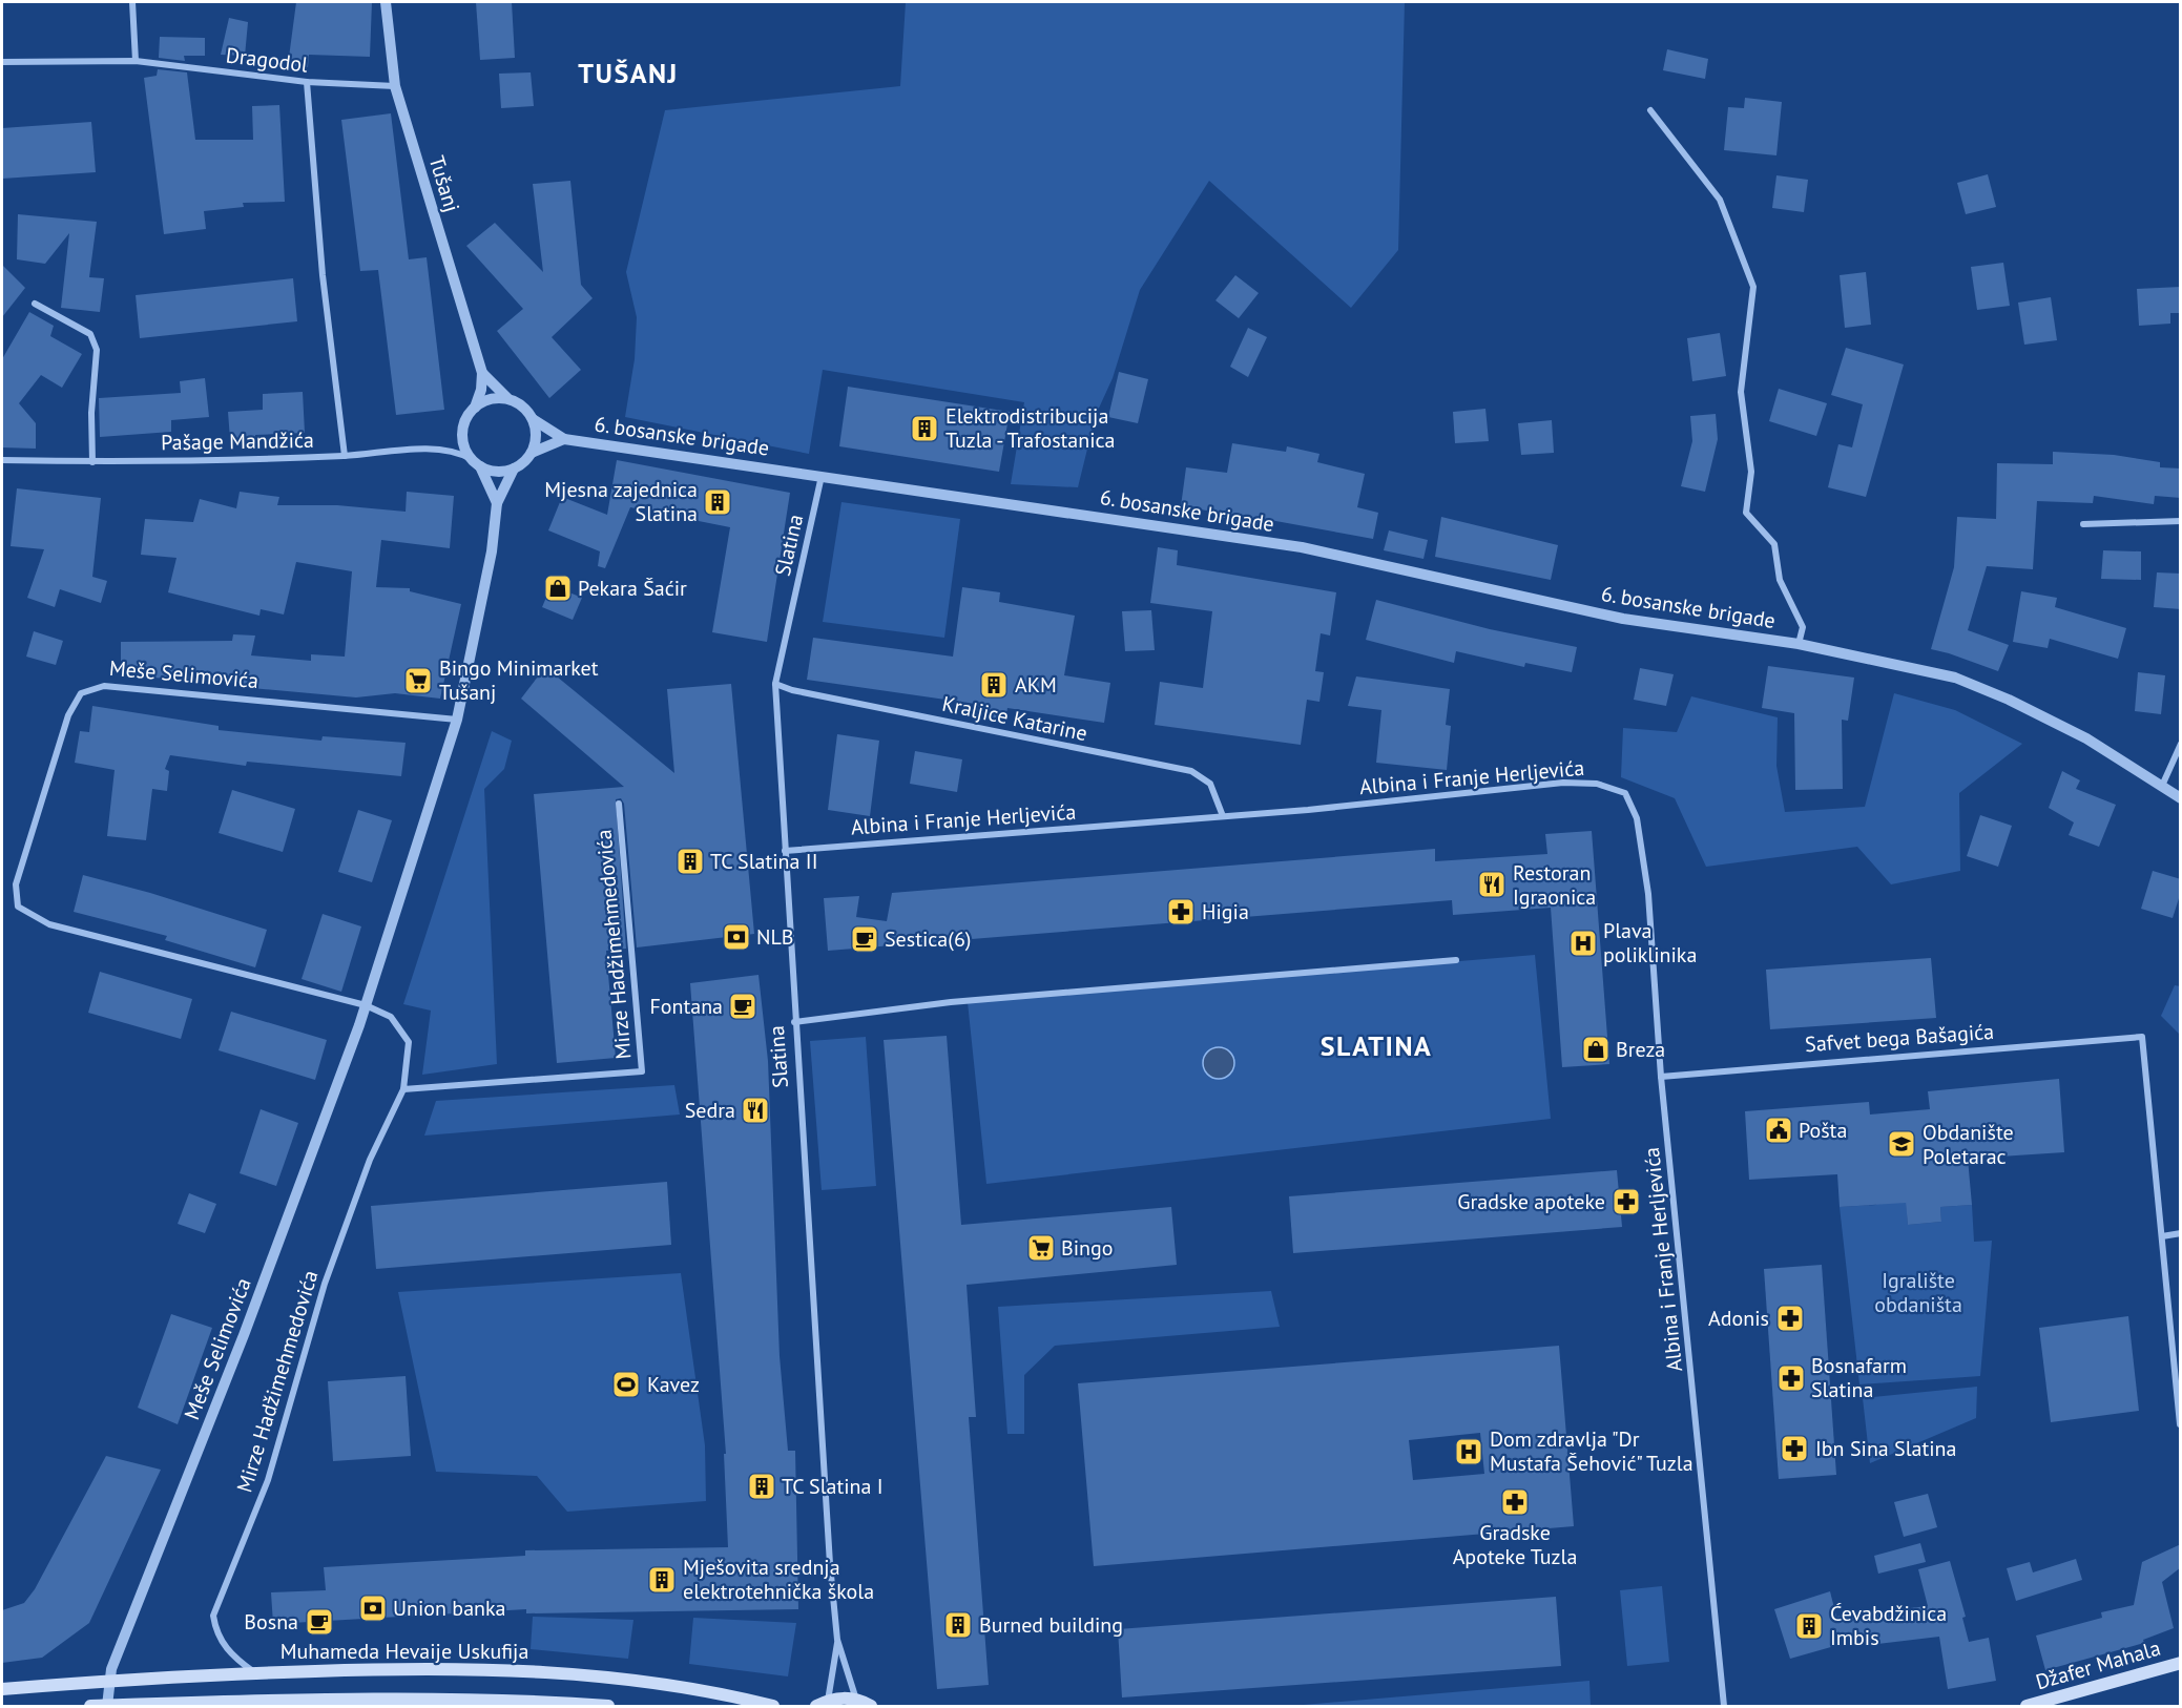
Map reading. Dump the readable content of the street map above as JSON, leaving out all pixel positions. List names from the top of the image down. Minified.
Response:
{"streets":{"main road":["Muhameda Hevaije Uskufija","Džafer Mahala"],"street":["Dragodol","Tušanj","6. bosanske brigade","Pašage Mandžića","Slatina","Meše Selimovića","Kraljice Katarine","Albina i Franje Herljevića","Mirze Hadžimehmedovića","Safvet bega Bašagića"]},"crossings":[["Dragodol","Tušanj"],["6. bosanske brigade","Slatina"],["Slatina","Kraljice Katarine"],["Slatina","Albina i Franje Herljevića"],["Meše Selimovića","Mirze Hadžimehmedovića"],["Meše Selimovića","Muhameda Hevaije Uskufija"],["Kraljice Katarine","Albina i Franje Herljevića"],["Albina i Franje Herljevića","Safvet bega Bašagića"],["Mirze Hadžimehmedovića","Muhameda Hevaije Uskufija"]],"districts":["TUŠANJ","SLATINA"],"parks":["Igralište obdaništa"],"places":{"building":["Elektrodistribucija Tuzla - Trafostanica","Mjesna zajednica Slatina","AKM","TC Slatina II","TC Slatina I","Mješovita srednja elektrotehnička škola","Burned building","Ćevabdžinica Imbis"],"shop":["Pekara Šaćir","Breza"],"supermarket":["Bingo Minimarket Tušanj","Bingo"],"restaurant":["Restoran Igraonica","Sedra"],"pharmacy":["Higia","Gradske apoteke","Adonis","Bosnafarm Slatina","Ibn Sina Slatina","Gradske Apoteke Tuzla"],"bank":["NLB","Union banka"],"cafe":["Sestica(6)","Fontana","Bosna"],"hospital":["Plava poliklinika","Dom zdravlja \"Dr Mustafa Šehović\" Tuzla"],"public building":["Pošta"],"school or university":["Obdanište Poletarac"],"sports":["Kavez"]}}
